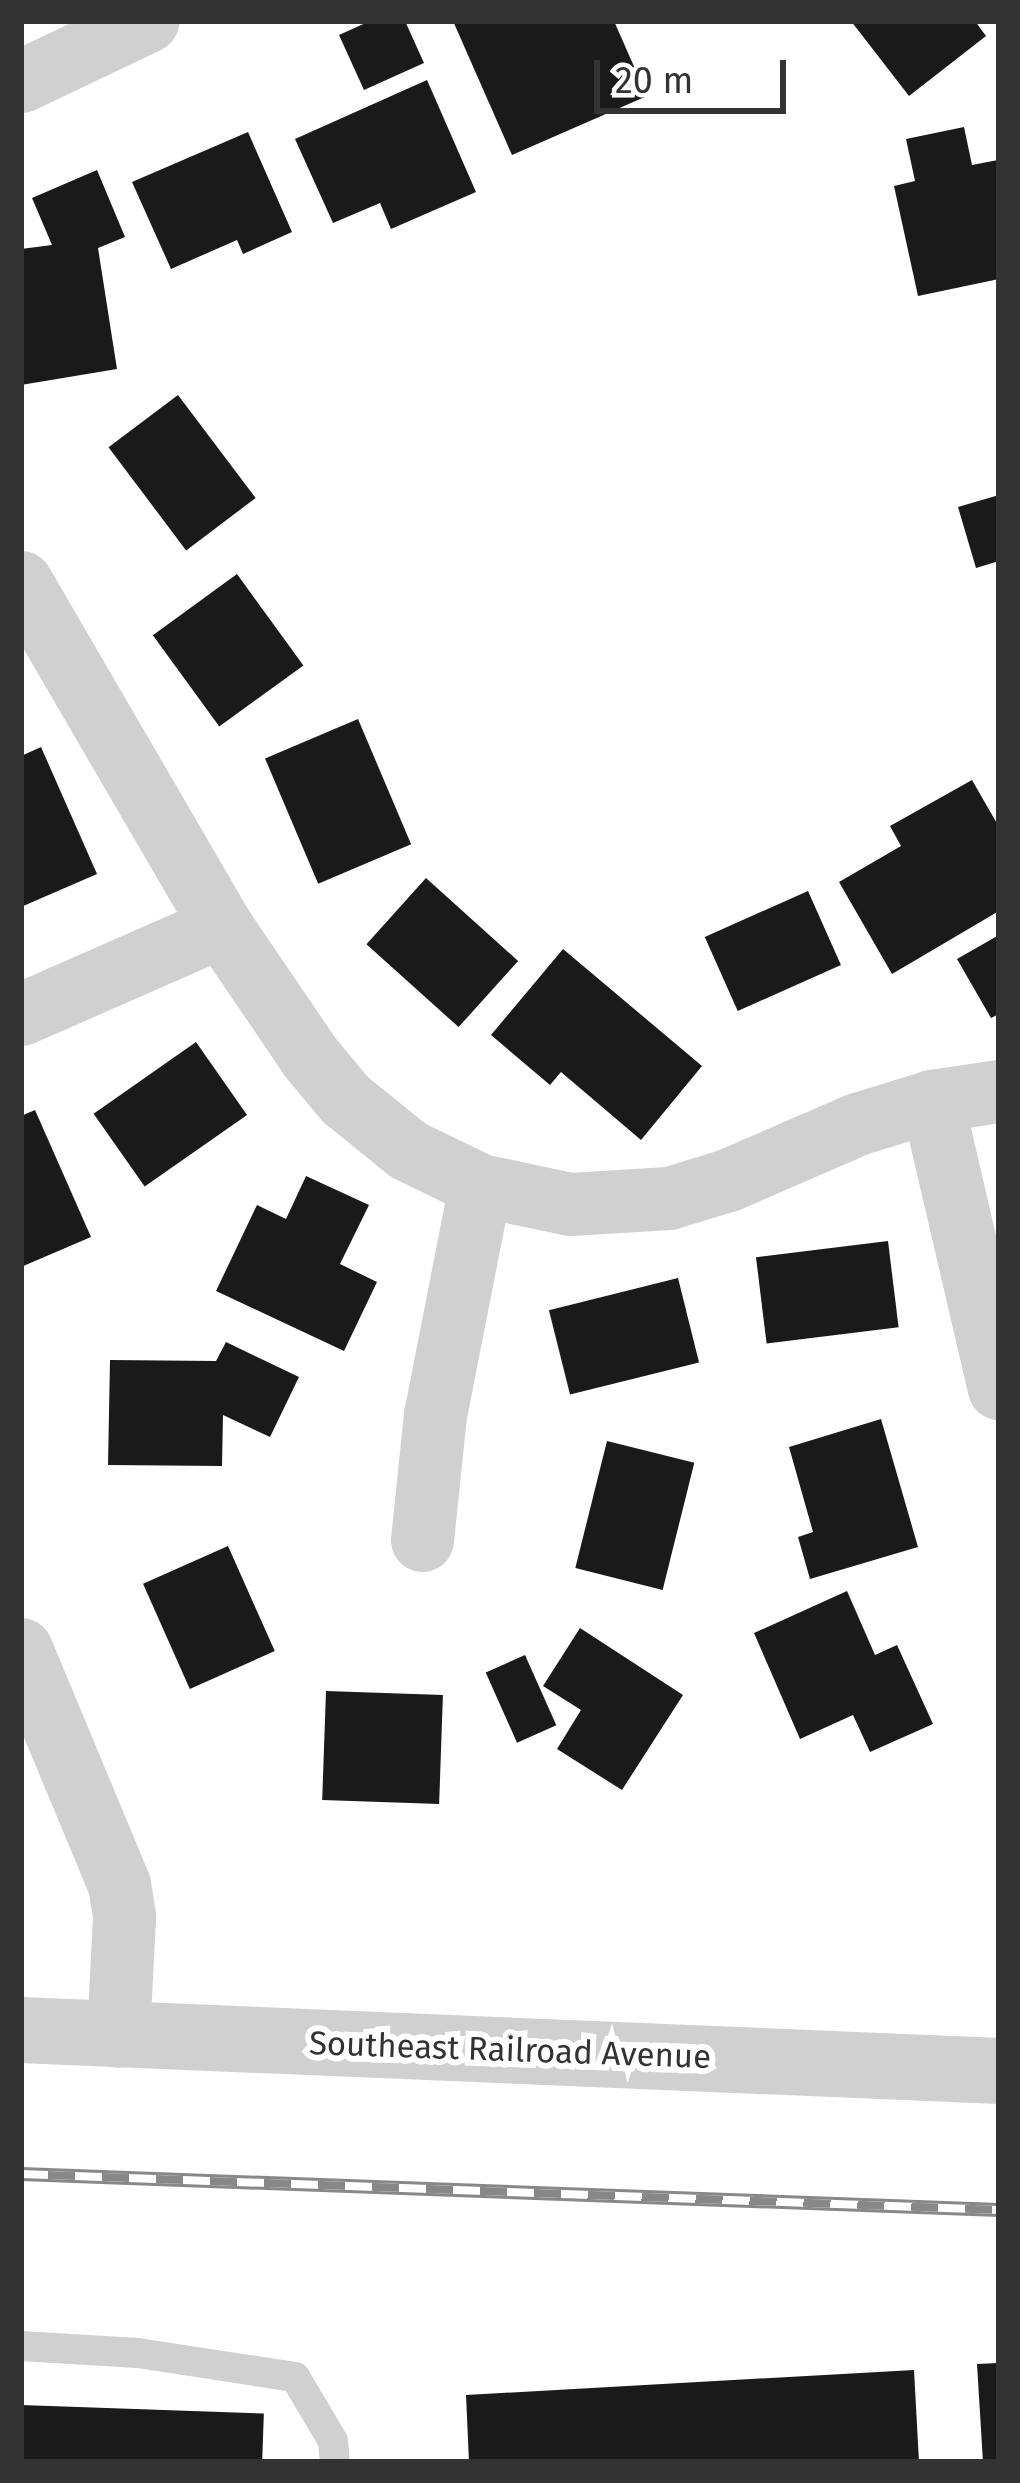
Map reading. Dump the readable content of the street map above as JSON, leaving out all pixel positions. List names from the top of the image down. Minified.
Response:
{"streets":{"street":["Southeast Railroad Avenue"]},"scale_bar":"20 m"}
